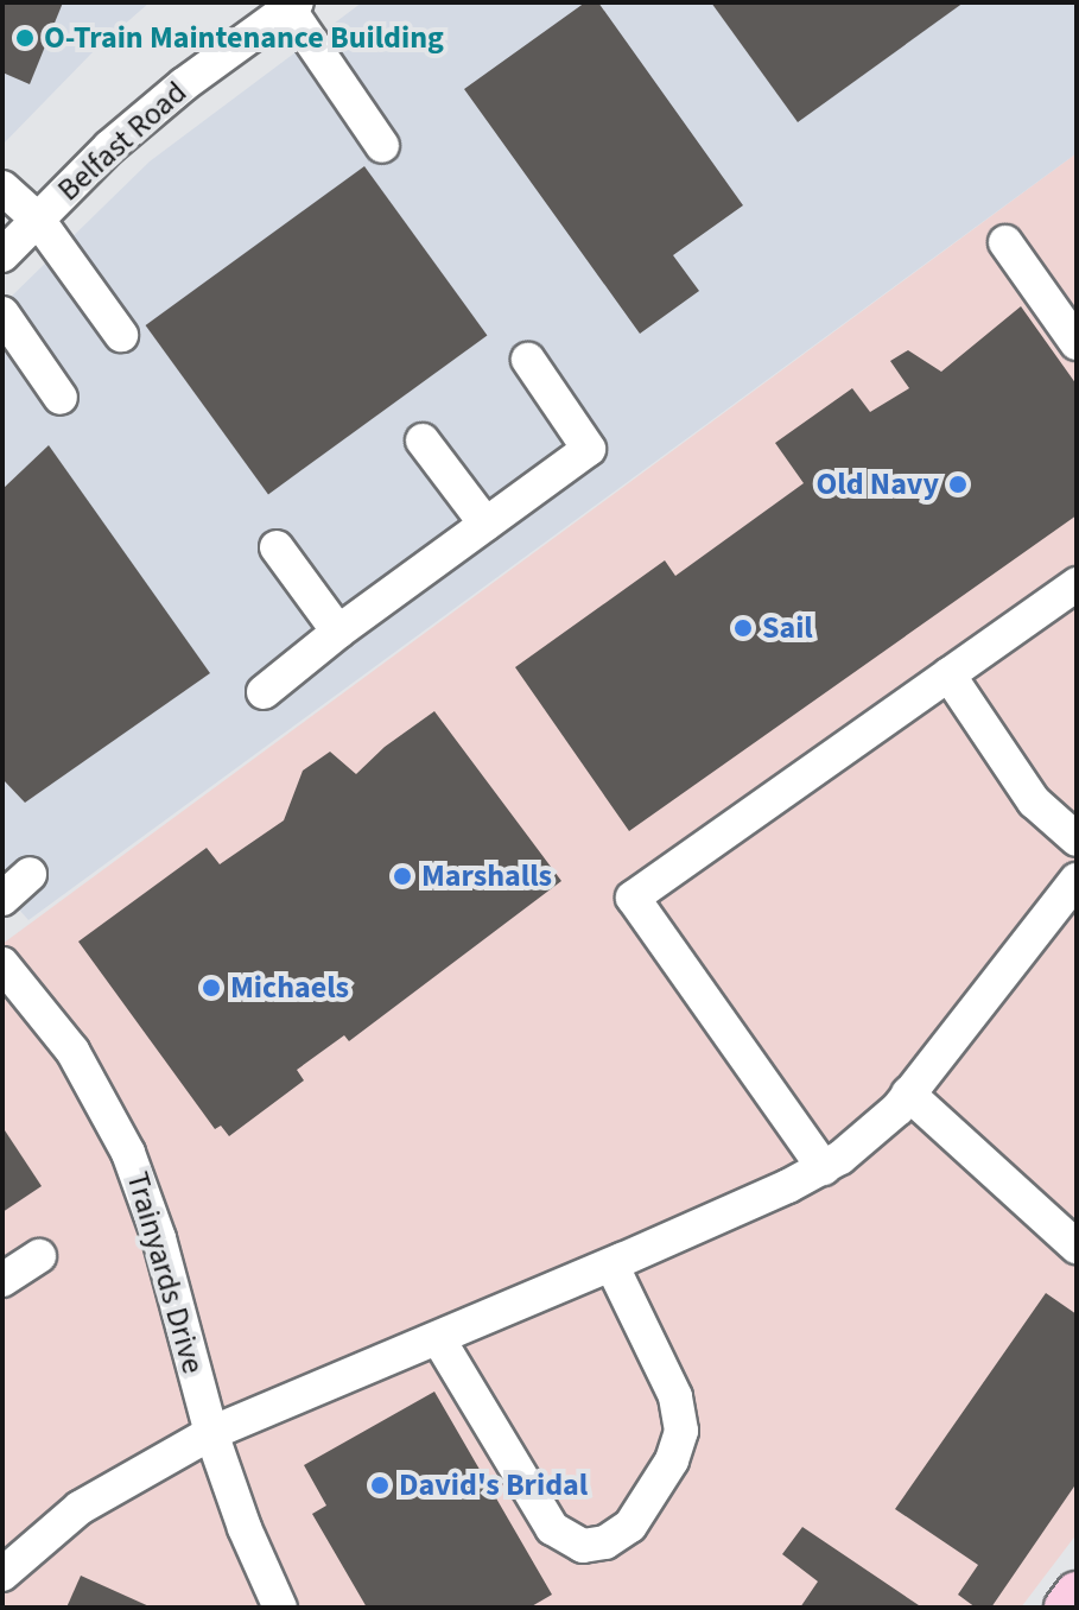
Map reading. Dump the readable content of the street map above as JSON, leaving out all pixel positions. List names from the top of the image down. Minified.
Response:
{"streets":{"street":["Belfast Road","Trainyards Drive"]},"places":["O-Train Maintenance Building","Old Navy","Sail","Marshalls","Michaels","David's Bridal"]}
